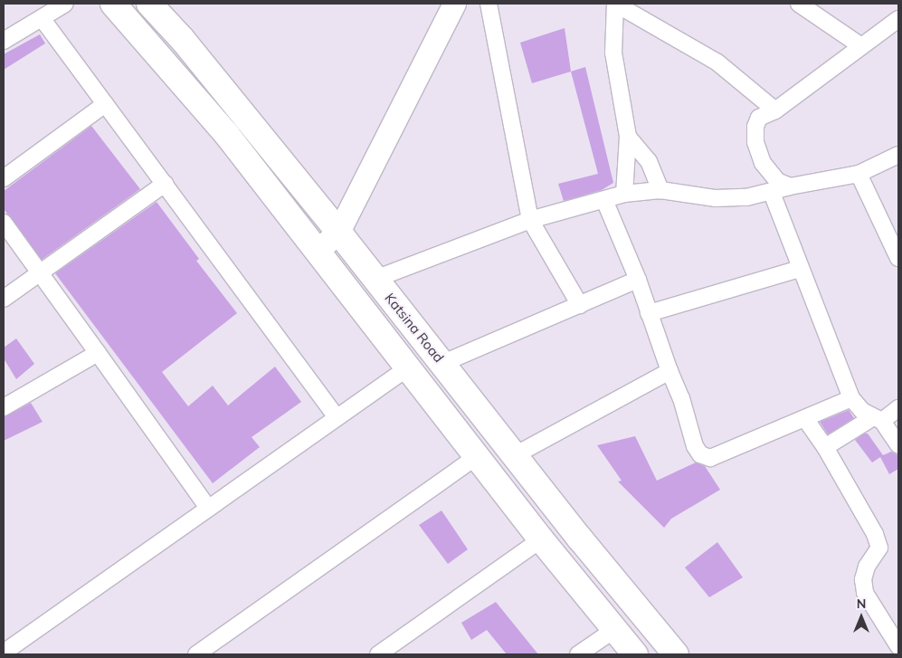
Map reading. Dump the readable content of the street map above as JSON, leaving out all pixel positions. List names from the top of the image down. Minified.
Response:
{"streets":{"highway":["Katsina Road"]},"north":"top"}
